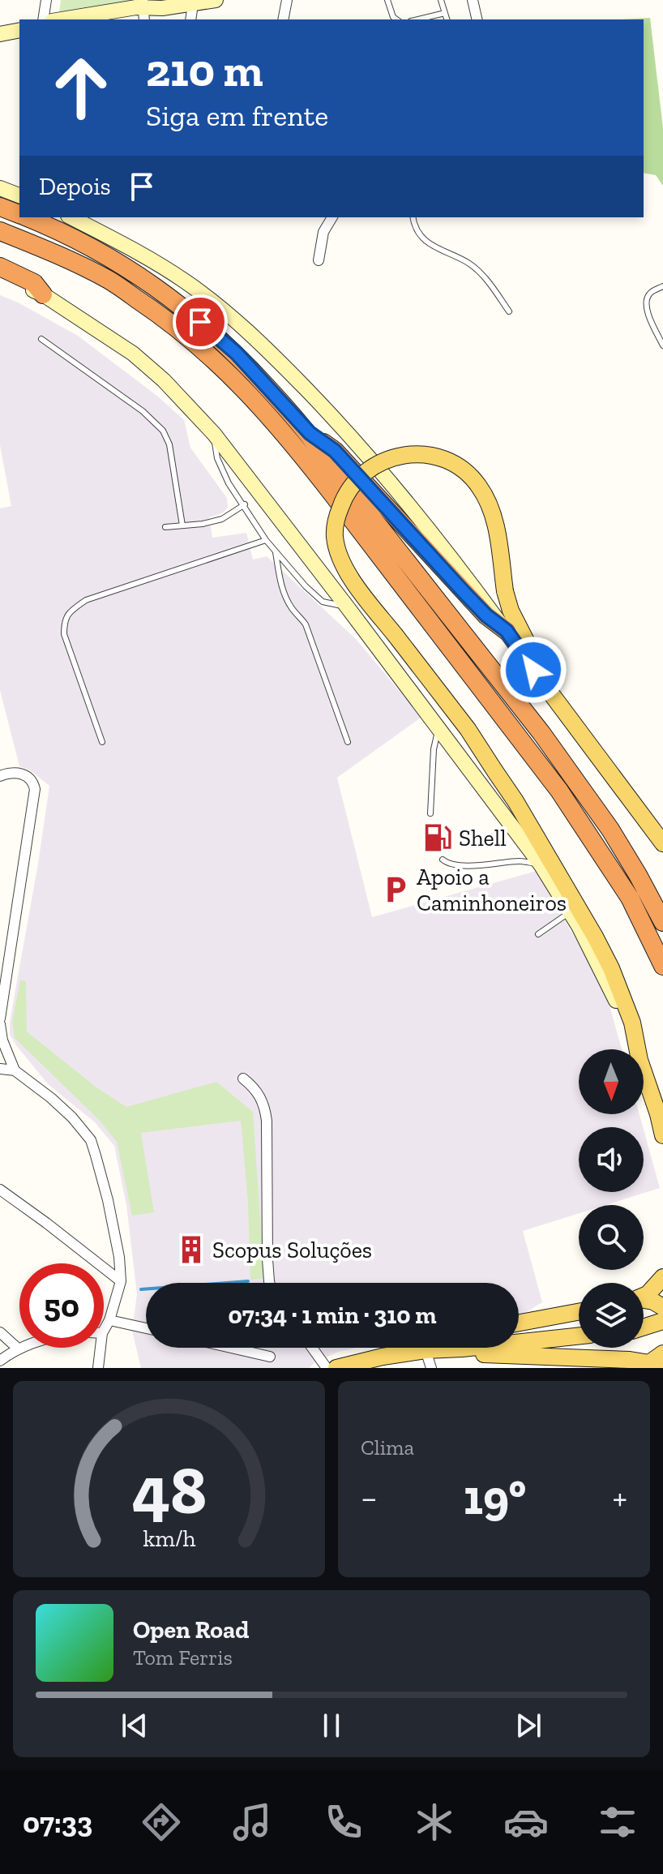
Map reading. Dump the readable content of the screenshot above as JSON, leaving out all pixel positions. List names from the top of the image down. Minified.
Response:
{"places":{"fuel station":["Shell"],"parking":["Apoio a Caminhoneiros"],"building":["Scopus Soluções"]},"north":"bottom","page":{"turn":["210 m","Siga em frente"],"then":"Depois","limit":"50","trip":"07:34 · 1 min · 310 m","tile":"Clima","heat":["−","19°","+"],"song":["Open Road","Tom Ferris"],"tabs":"07:33","gauge":["48","km/h"]}}
